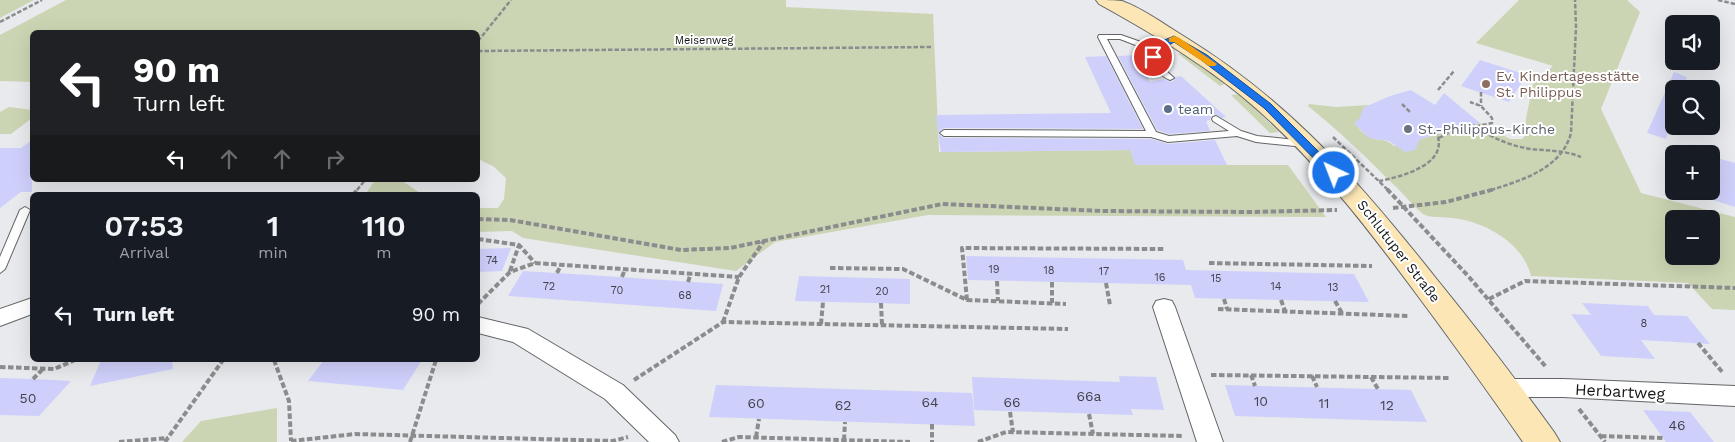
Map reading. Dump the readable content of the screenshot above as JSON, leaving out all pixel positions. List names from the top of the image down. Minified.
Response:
{"streets":{"main road":["Schlutuper Straße"],"street":["Herbartweg"],"path":["Meisenweg"]},"crossings":[["Schlutuper Straße","Herbartweg"]],"places":["Ev. Kindertagesstätte St. Philippus","team","St.-Philippus-Kirche"],"house_numbers":["74","19","18","17","16","15","72","14","13","21","70","20","68","8","66a","50","10","64","66","60","11","62","12","46"],"page":{"map_buttons":["+","−"],"turn":["90 m","Turn left"],"eta":["07:53","Arrival","1","min","110","m"],"list":[{"name":"Turn left","value":"90 m"}]}}
